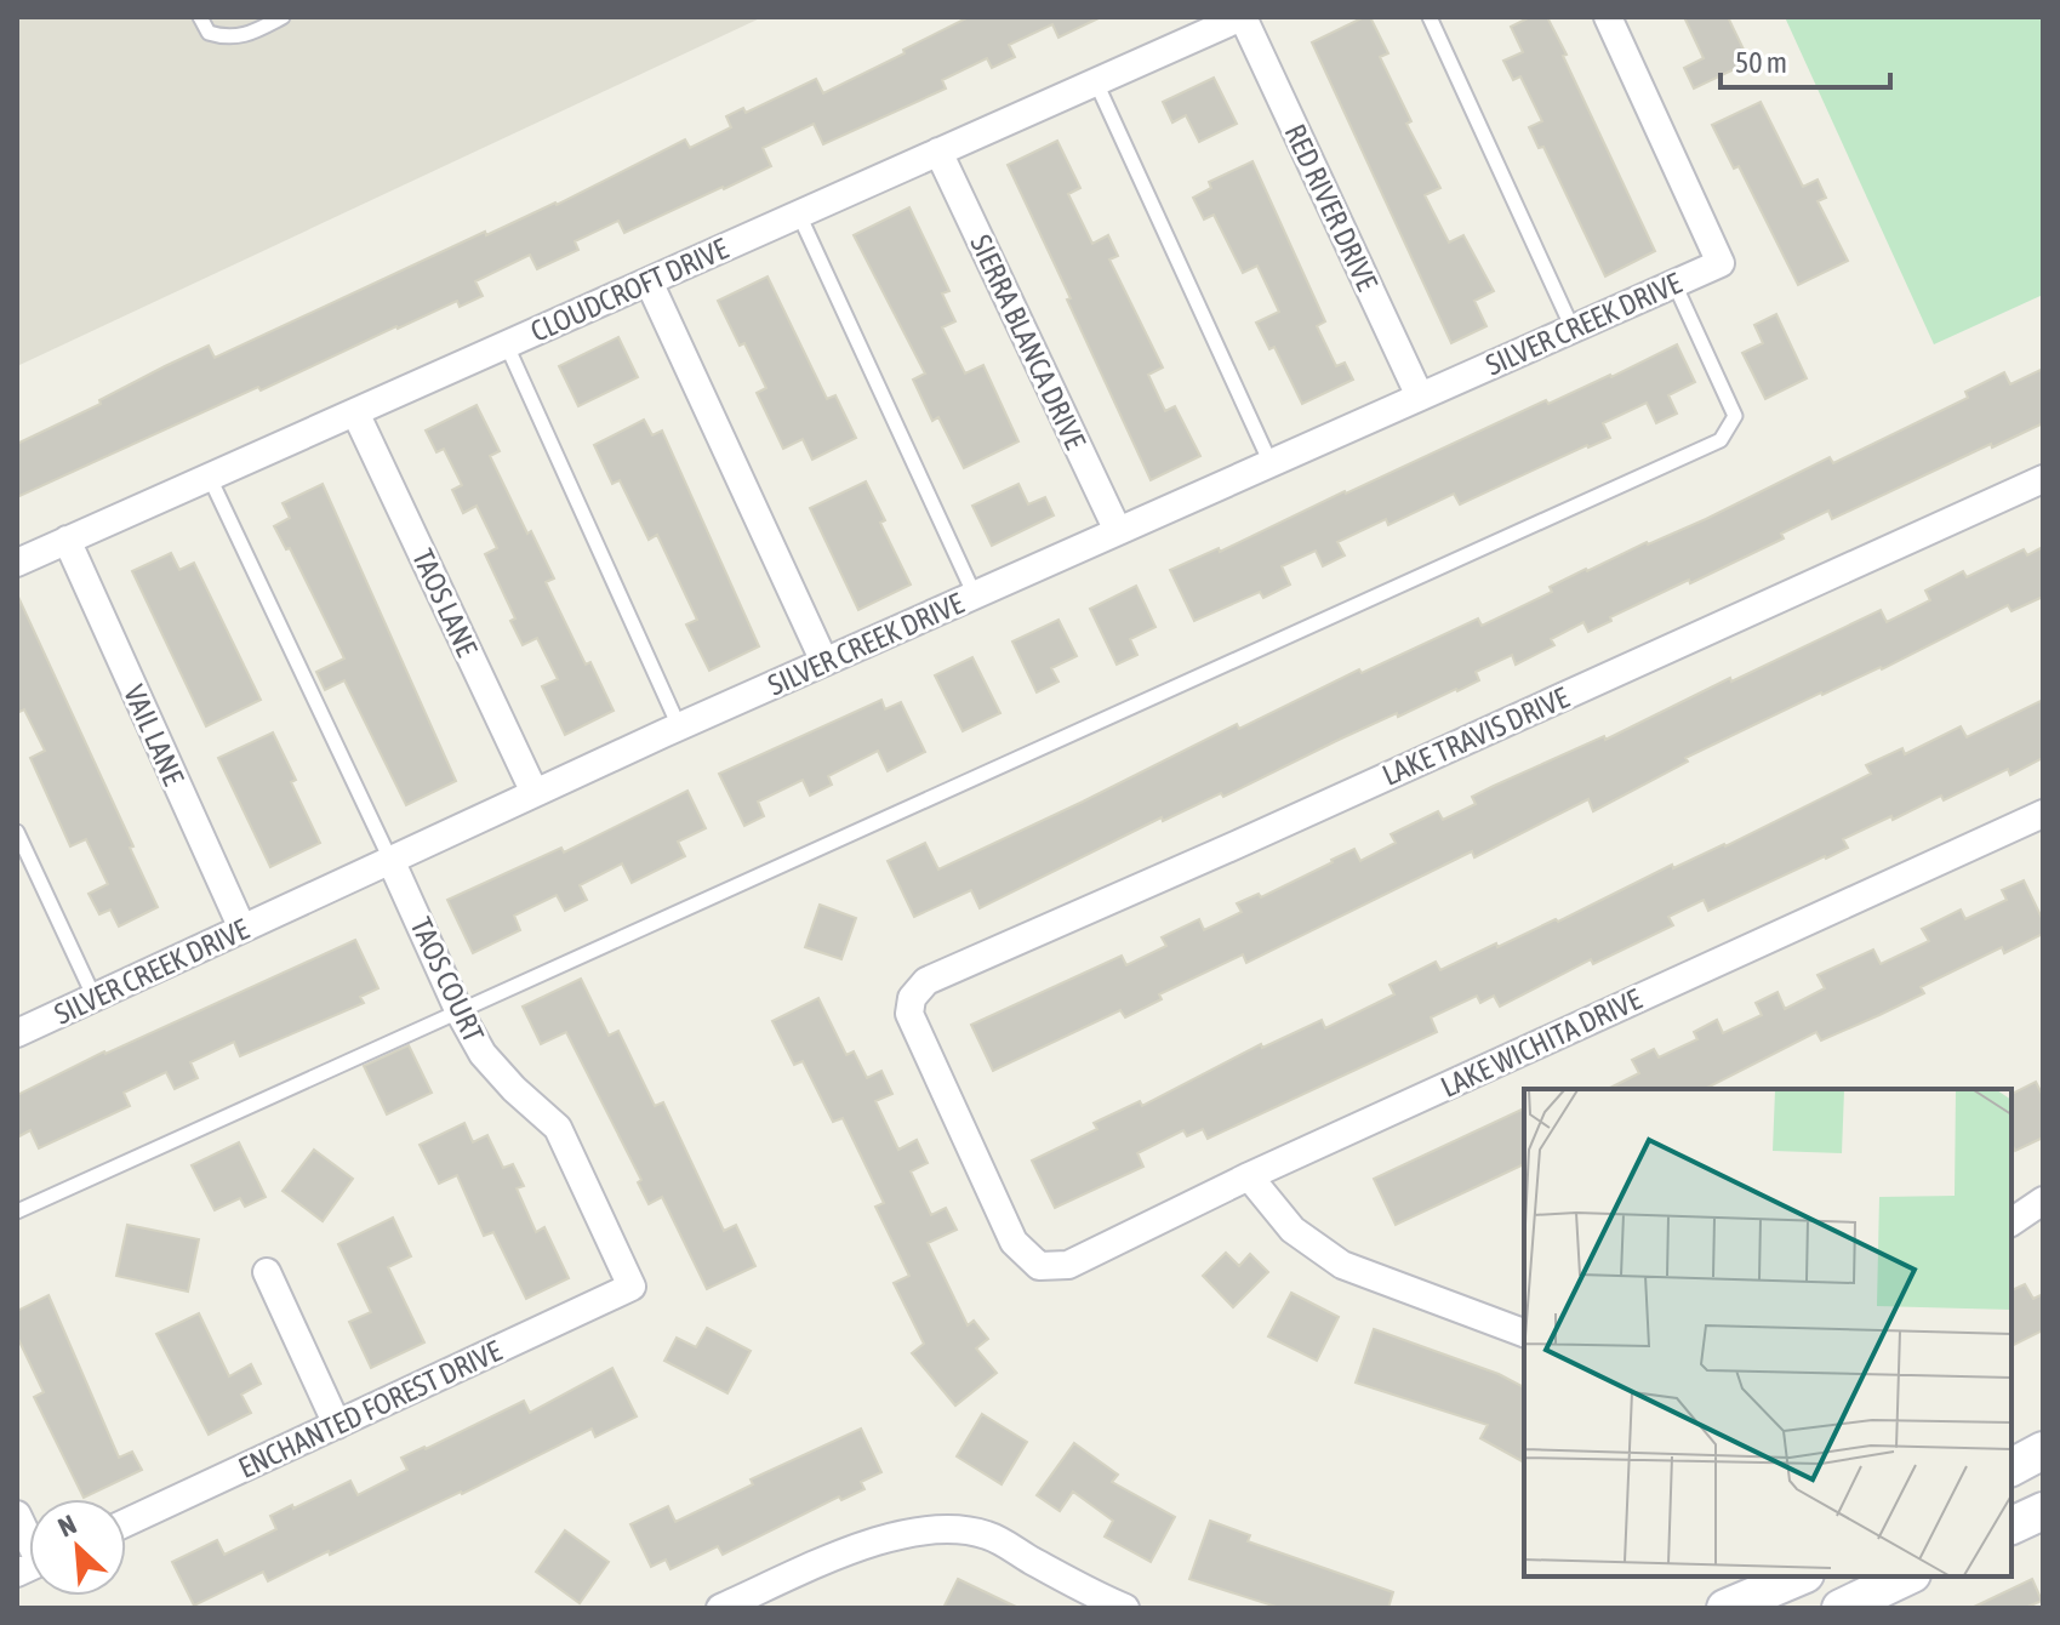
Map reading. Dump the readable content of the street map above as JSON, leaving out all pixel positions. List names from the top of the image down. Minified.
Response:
{"streets":{"street":["RED RIVER DRIVE","CLOUDCROFT DRIVE","SILVER CREEK DRIVE","SIERRA BLANCA DRIVE","TAOS LANE","VAIL LANE","LAKE TRAVIS DRIVE","TAOS COURT","LAKE WICHITA DRIVE","ENCHANTED FOREST DRIVE"]},"crossings":[["RED RIVER DRIVE","CLOUDCROFT DRIVE"],["RED RIVER DRIVE","SILVER CREEK DRIVE"],["CLOUDCROFT DRIVE","SIERRA BLANCA DRIVE"],["CLOUDCROFT DRIVE","TAOS LANE"],["CLOUDCROFT DRIVE","VAIL LANE"],["SILVER CREEK DRIVE","SIERRA BLANCA DRIVE"],["SILVER CREEK DRIVE","TAOS LANE"],["SILVER CREEK DRIVE","VAIL LANE"],["SILVER CREEK DRIVE","TAOS COURT"],["LAKE TRAVIS DRIVE","LAKE WICHITA DRIVE"],["TAOS COURT","ENCHANTED FOREST DRIVE"]],"scale_bar":"50 m","north":"top left"}
